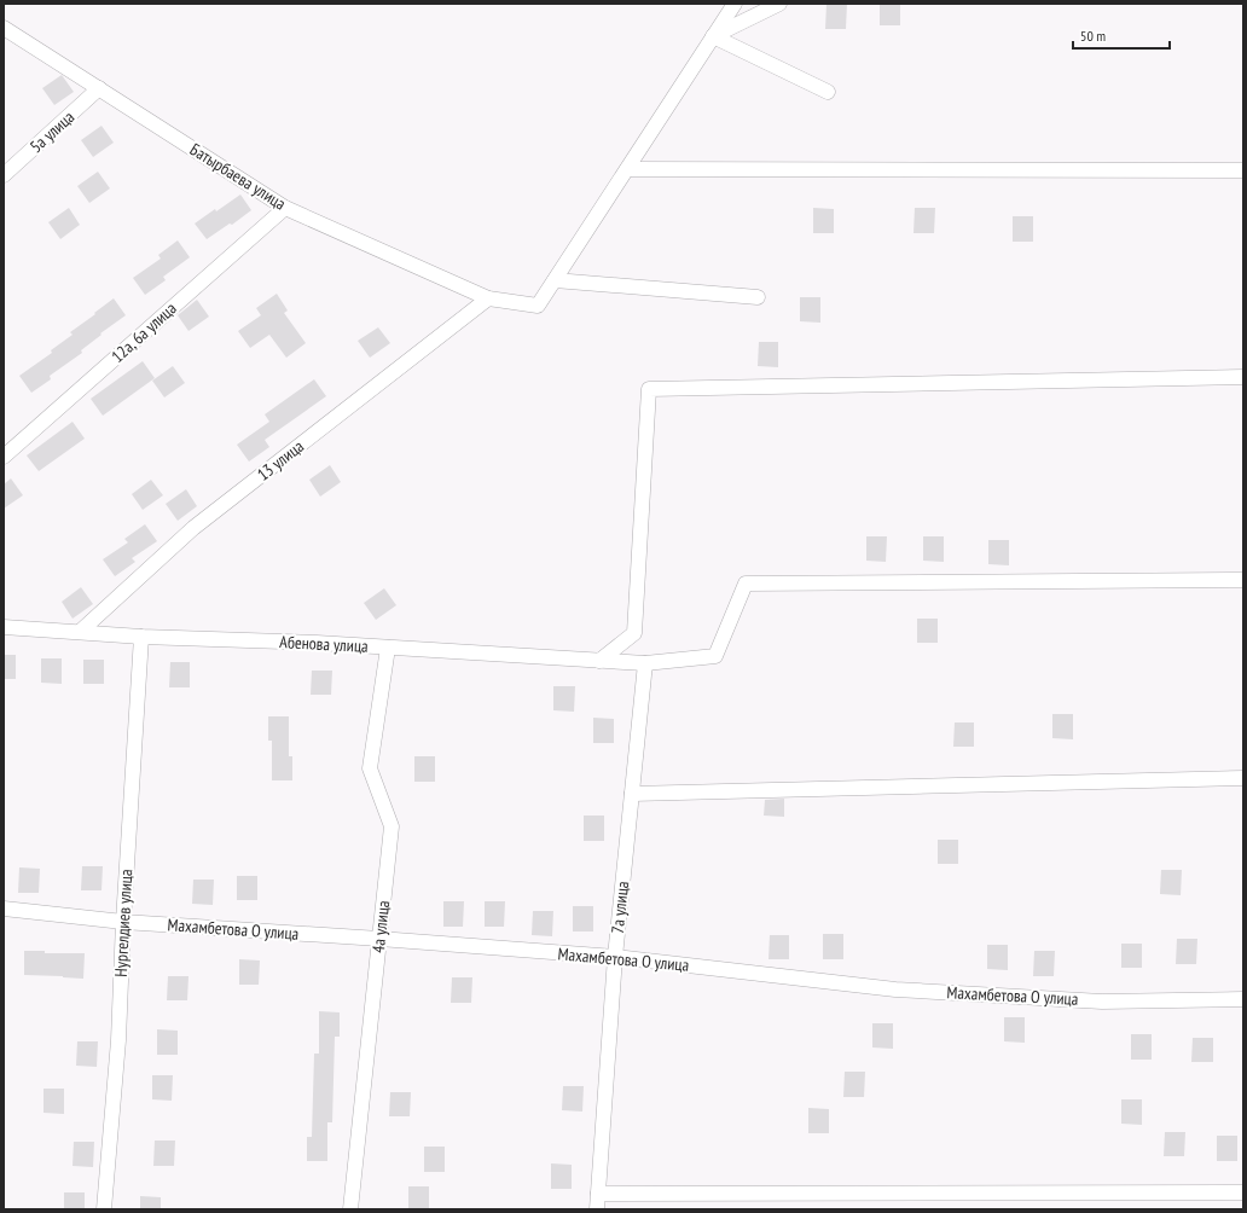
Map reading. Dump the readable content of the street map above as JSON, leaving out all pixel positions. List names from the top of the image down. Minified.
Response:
{"streets":{"street":["5а улица","Батырбаева улица","12а, 6а улица","13 улица","Абенова улица","7а улица","Нургелдиев улица","4а улица","Махамбетова О улица"]},"crossings":[["5а улица","Батырбаева улица"],["Батырбаева улица","12а, 6а улица"],["Батырбаева улица","13 улица"],["13 улица","Абенова улица"],["Абенова улица","7а улица"],["Абенова улица","Нургелдиев улица"],["Абенова улица","4а улица"],["7а улица","Махамбетова О улица"],["Нургелдиев улица","Махамбетова О улица"],["4а улица","Махамбетова О улица"]],"scale_bar":"50 m"}
